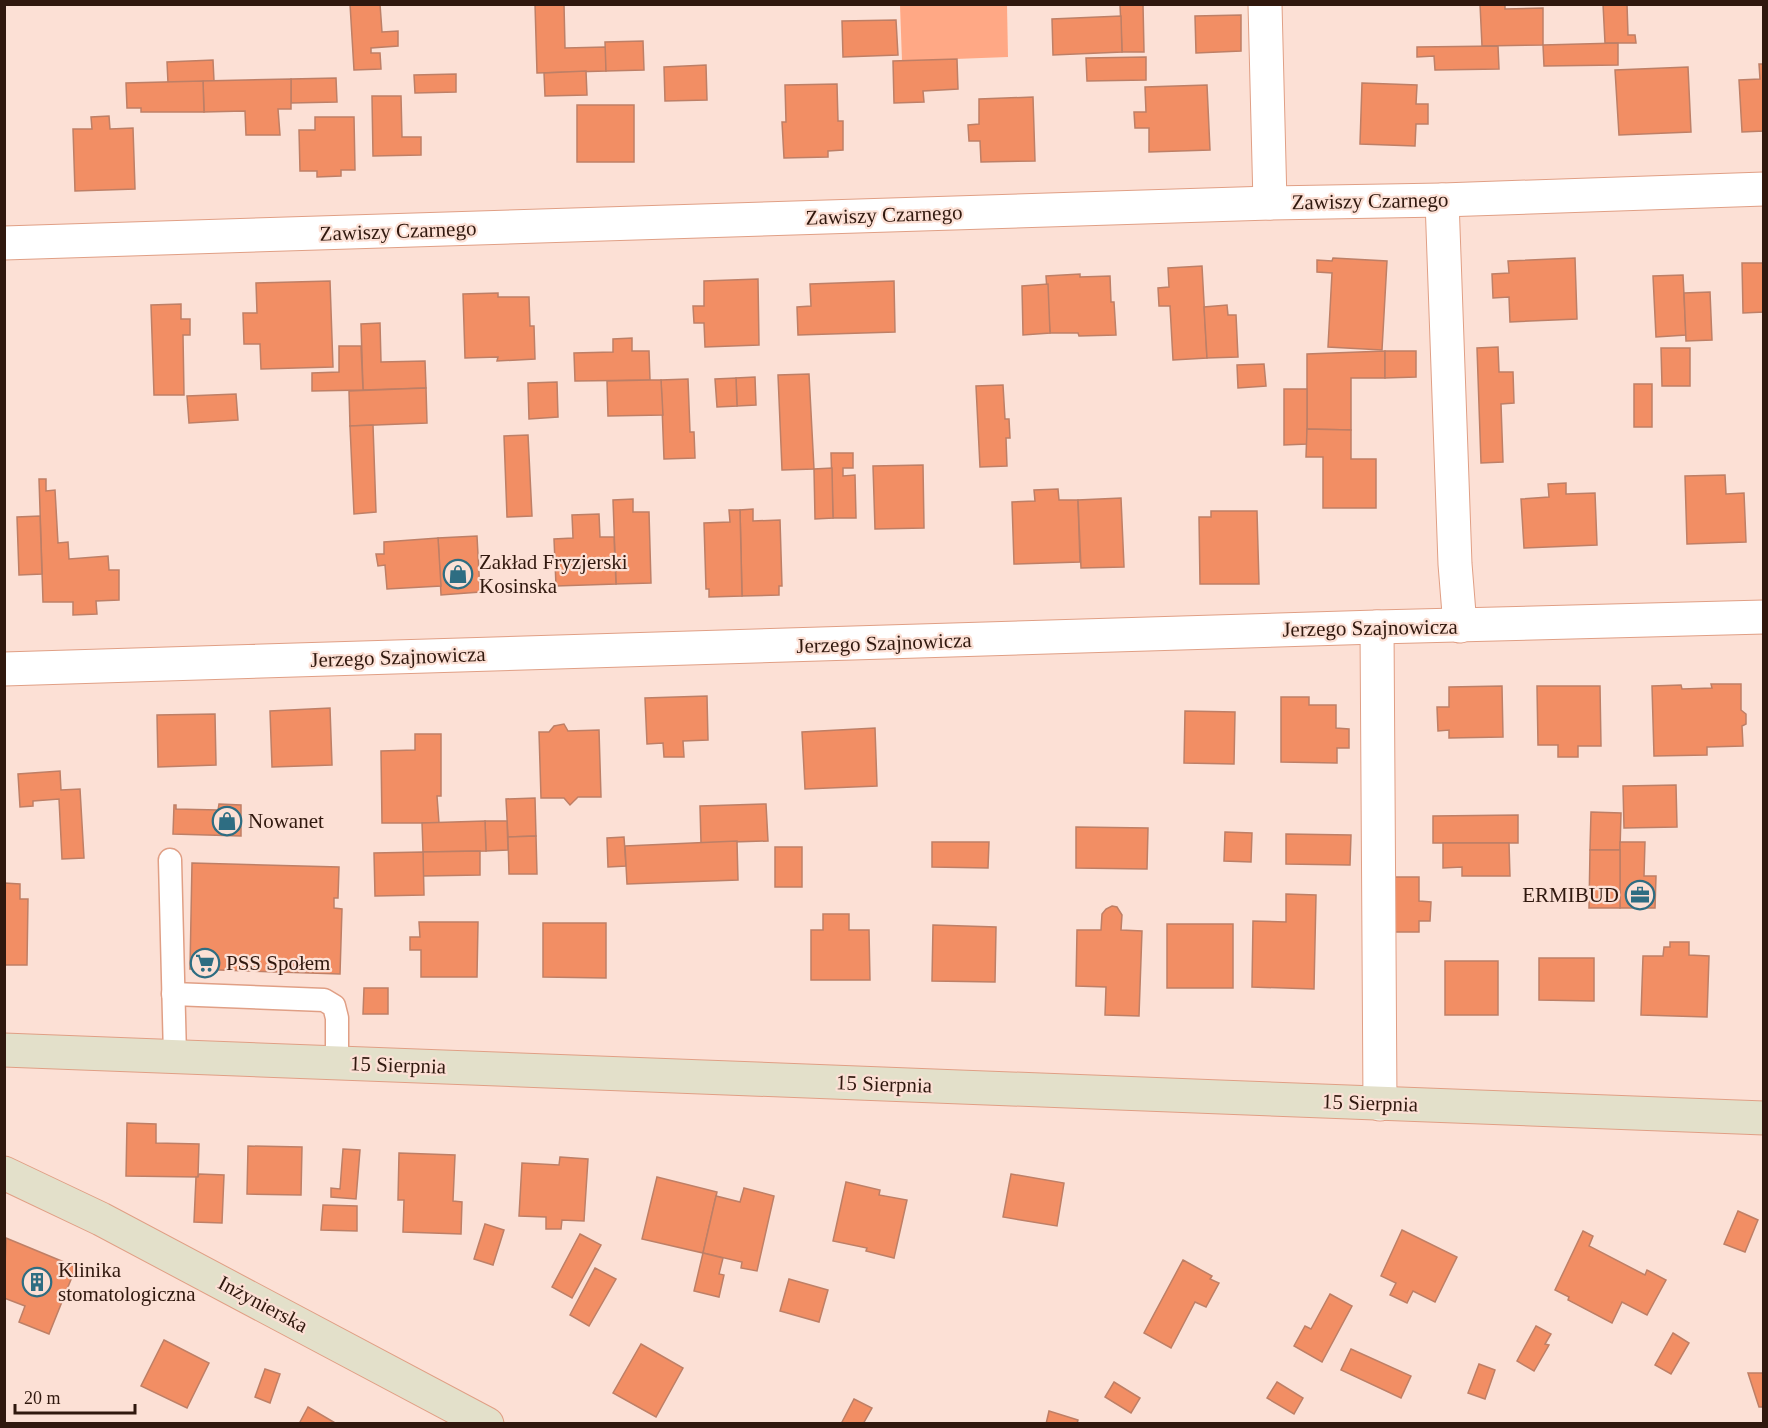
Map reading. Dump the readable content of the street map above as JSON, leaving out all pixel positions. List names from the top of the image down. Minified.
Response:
{"streets":{"main road":["15 Sierpnia","Inżynierska"],"street":["Zawiszy Czarnego","Jerzego Szajnowicza"]},"places":{"shop":["Zakład Fryzjerski Kosinska","Nowanet"],"office":["ERMIBUD"],"supermarket":["PSS Społem"],"building":["Klinika stomatologiczna"]},"scale_bar":"20 m"}
